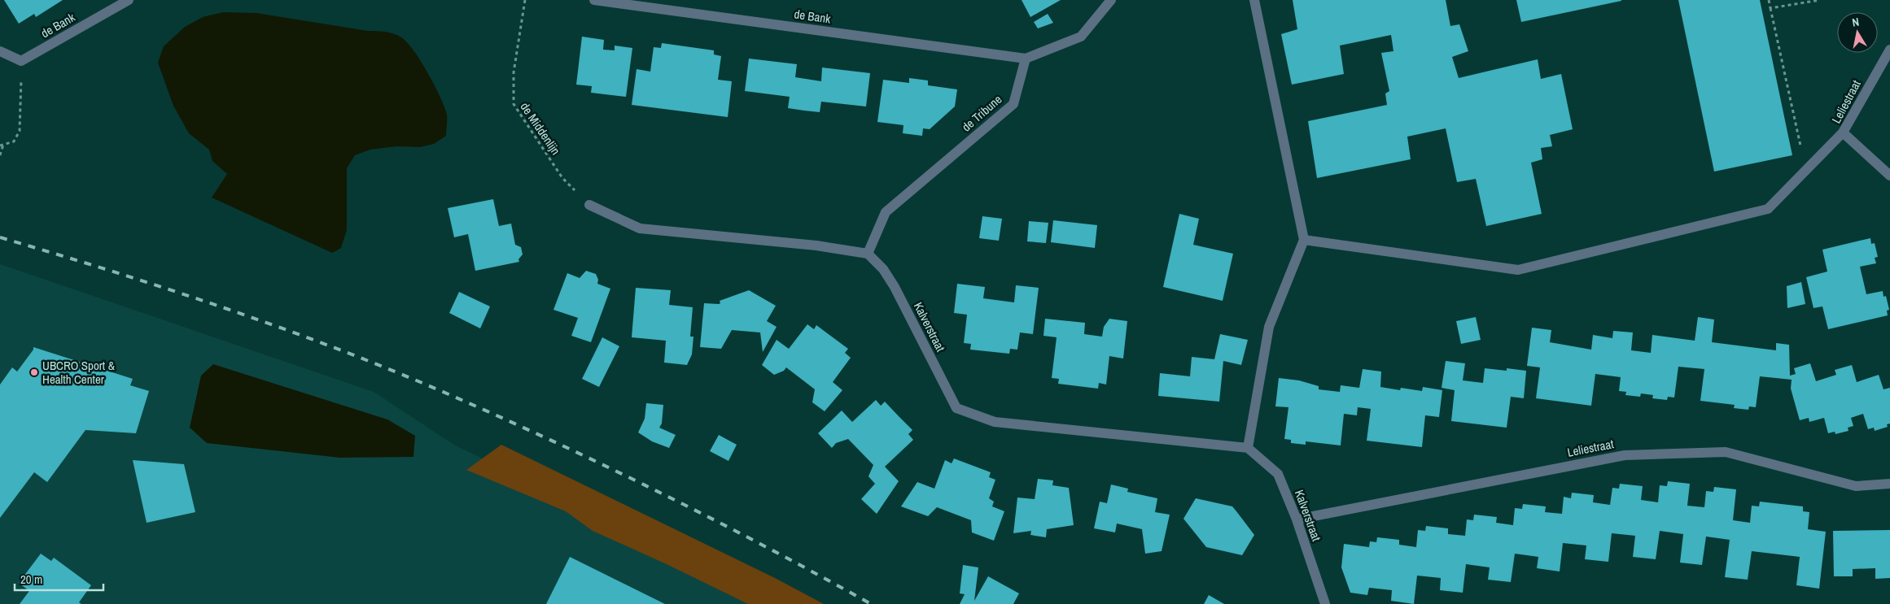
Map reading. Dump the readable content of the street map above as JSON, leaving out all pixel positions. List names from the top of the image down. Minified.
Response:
{"streets":{"street":["de Bank","Leliestraat","de Tribune","Kalverstraat"],"path":["de Middenlijn"]},"crossings":[["de Bank","de Tribune"],["Leliestraat","Kalverstraat"],["de Tribune","Kalverstraat"]],"places":["UBCRO Sport & Health Center"],"scale_bar":"20 m","north":"top"}
